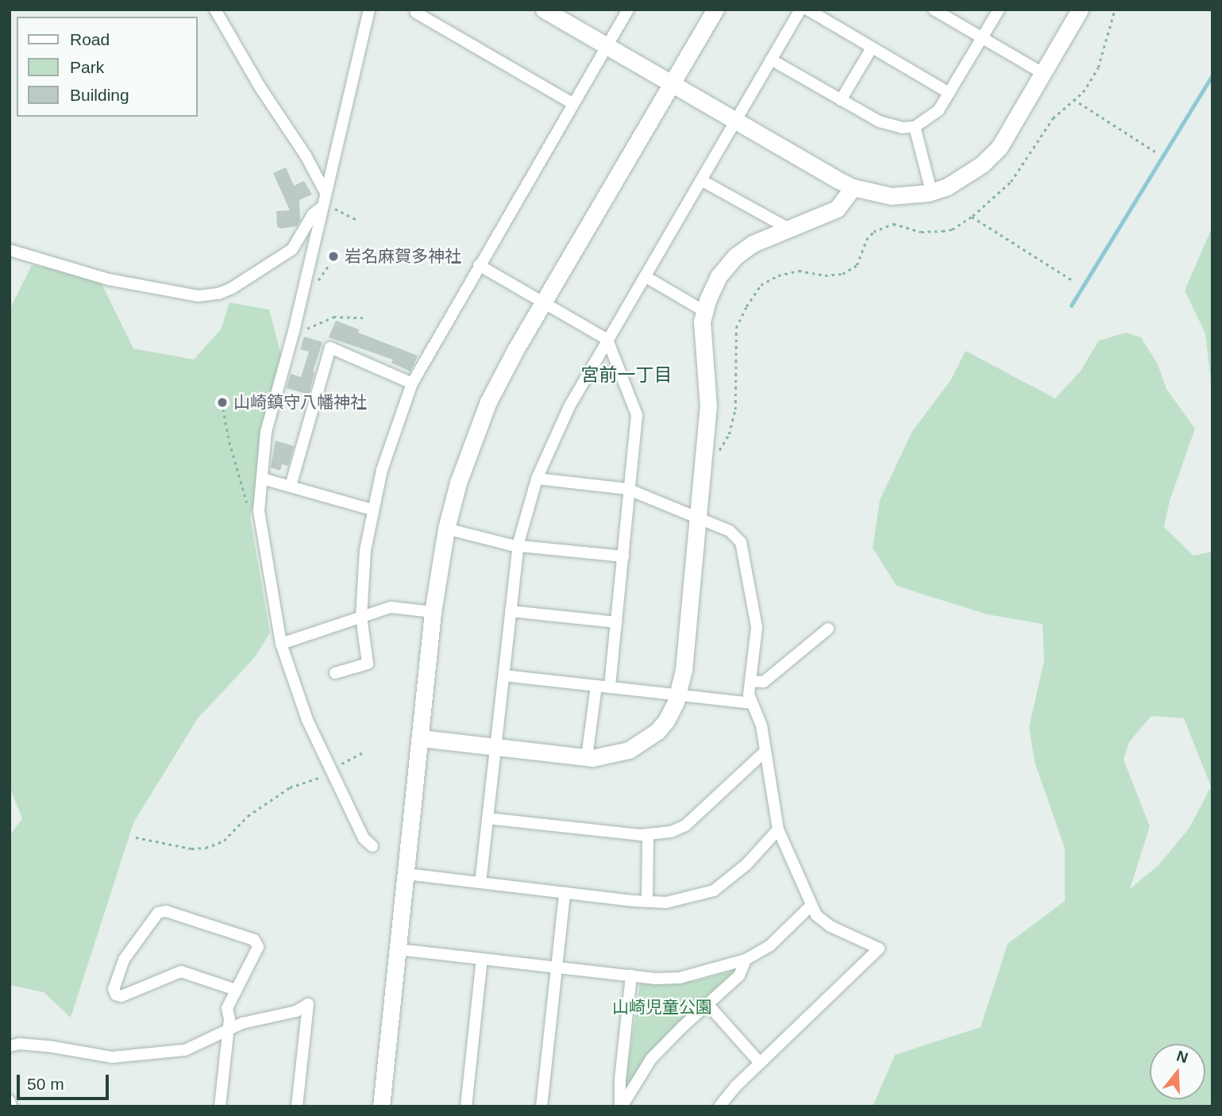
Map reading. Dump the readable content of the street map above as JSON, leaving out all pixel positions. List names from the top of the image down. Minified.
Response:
{"districts":["宮前一丁目"],"parks":["山崎児童公園"],"places":["岩名麻賀多神社","山崎鎮守八幡神社"],"legend":["Road","Park","Building"],"scale_bar":"50 m","north":"top"}
